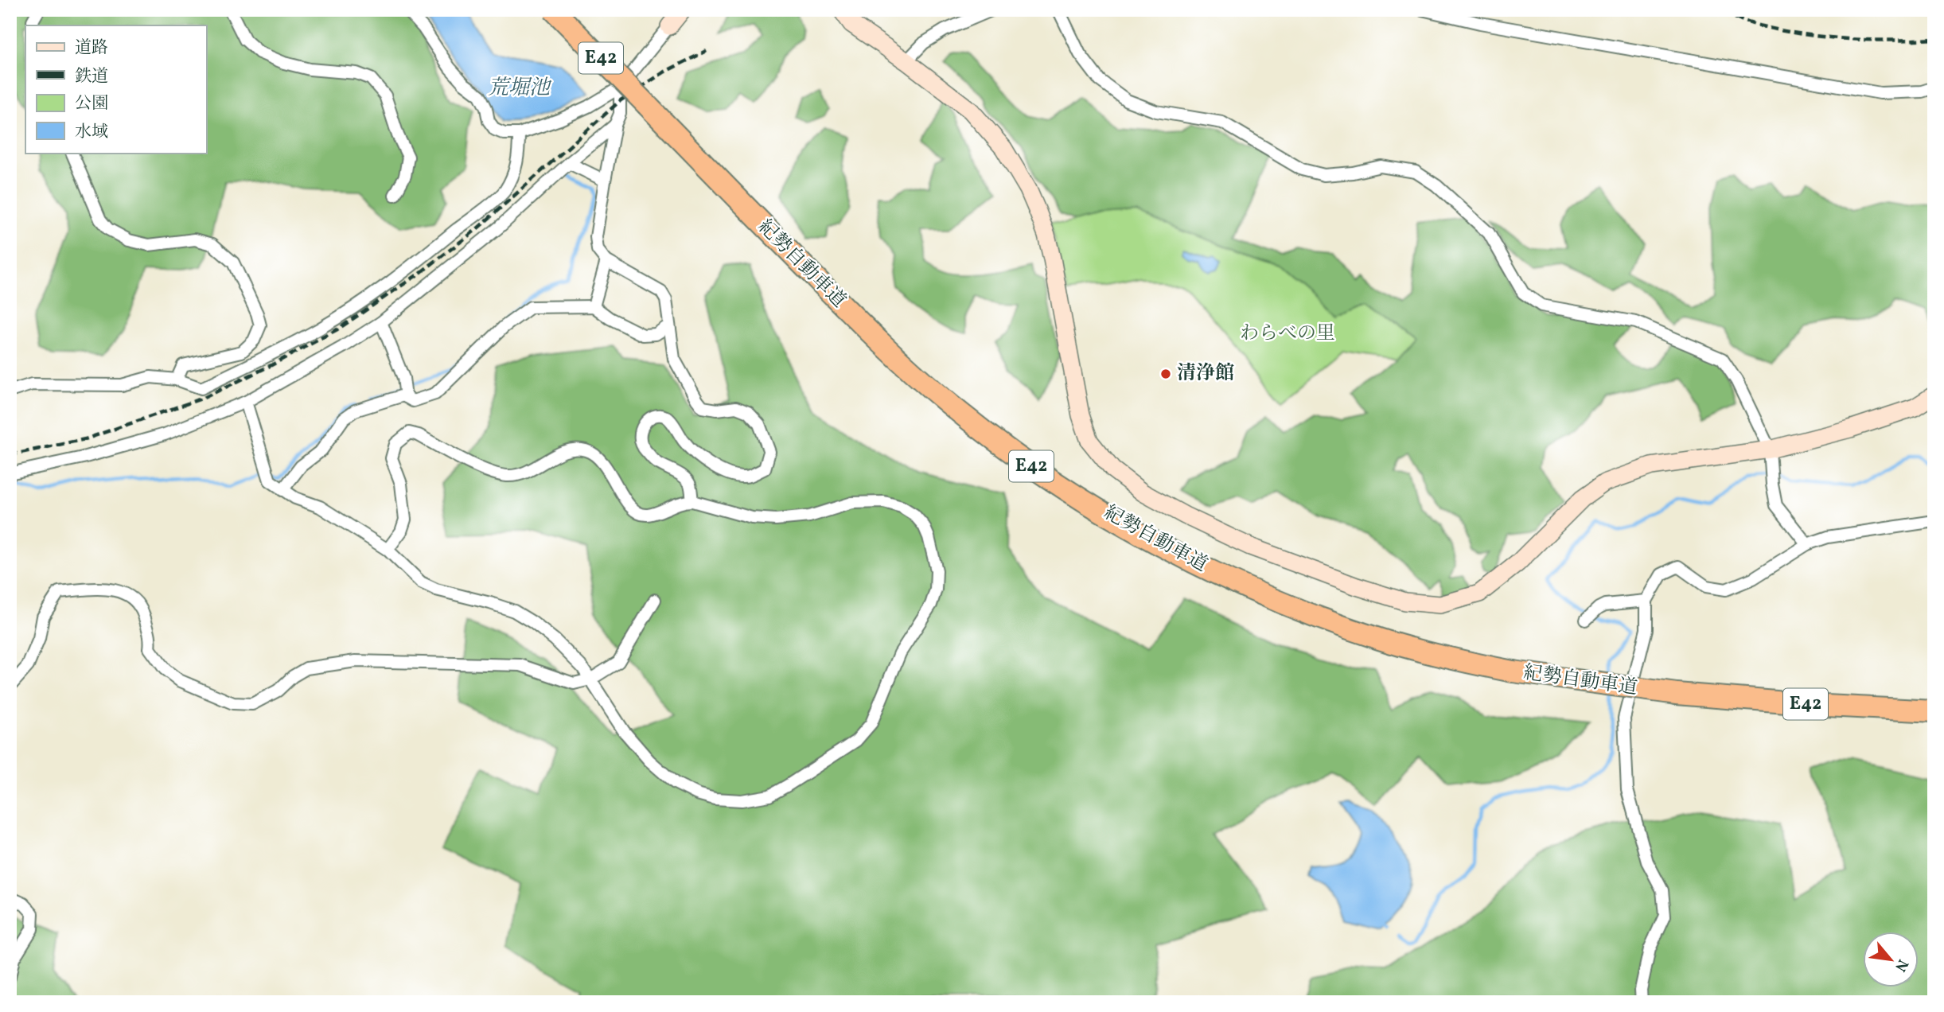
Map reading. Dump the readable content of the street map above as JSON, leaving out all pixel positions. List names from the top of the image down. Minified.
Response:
{"streets":{"highway":["E42","紀勢自動車道"]},"water":["荒堀池"],"parks":["わらべの里"],"places":["清浄館"],"legend":["道路","鉄道","公園","水域"],"north":"bottom right"}
